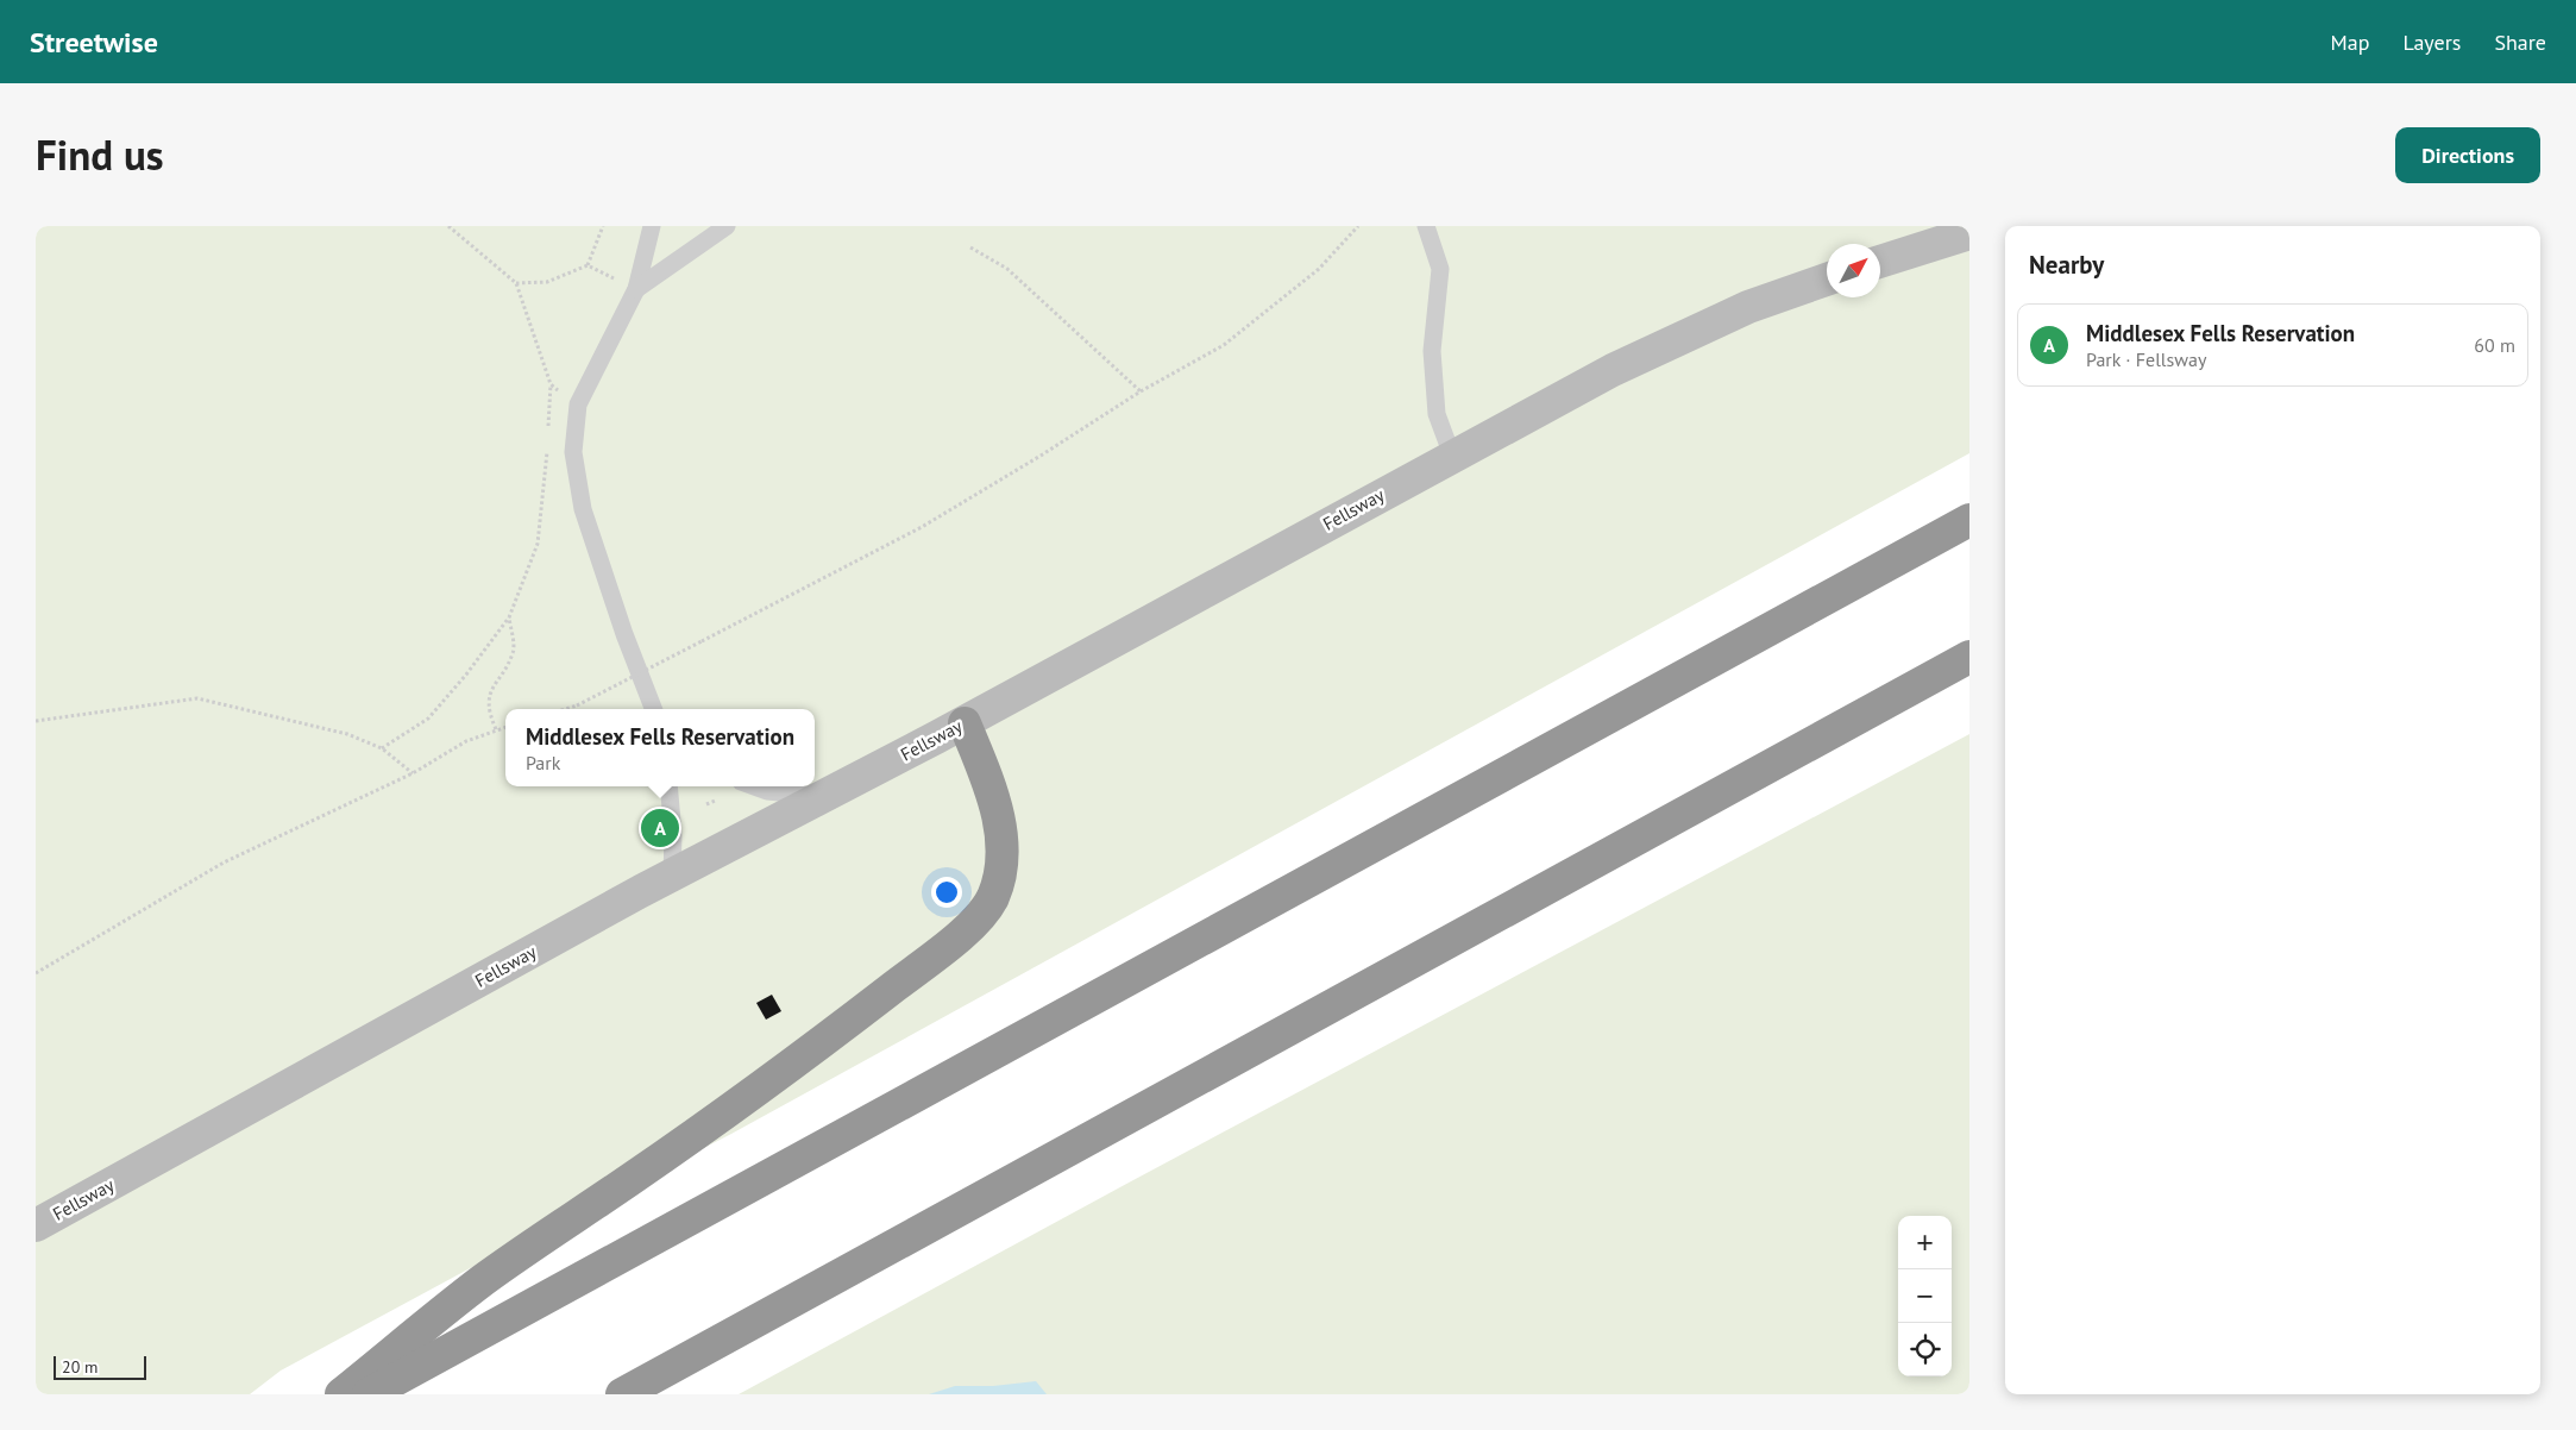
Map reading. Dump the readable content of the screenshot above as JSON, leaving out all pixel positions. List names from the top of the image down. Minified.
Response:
{"streets":{"main road":["Fellsway"]},"scale_bar":"20 m","north":"top right","page":{"header":"Streetwise","nav":["Map","Layers","Share"],"title":"Find us","buttons":"Directions","heading":"Nearby","list":[{"mark":"A","name":"Middlesex Fells Reservation","note":"Park · Fellsway","value":"60 m"}],"popup":["Middlesex Fells Reservation","Park"],"pins":"A","map_buttons":["+","−"],"scale":"20 m"}}
